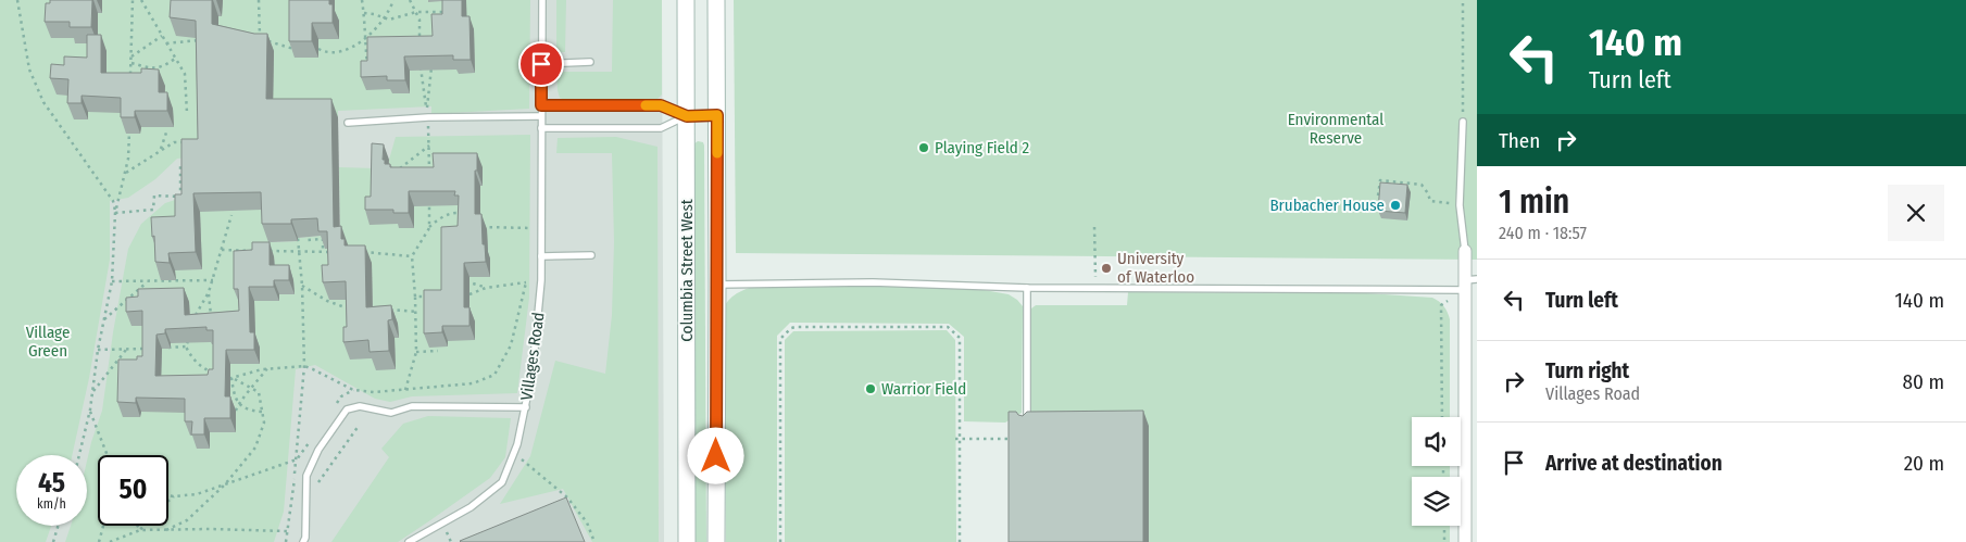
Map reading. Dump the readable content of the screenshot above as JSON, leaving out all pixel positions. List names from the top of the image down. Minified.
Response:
{"streets":{"main road":["Columbia Street West"],"lane":["Villages Road"]},"parks":["Environmental Reserve","Village Green"],"places":["Playing Field 2","Brubacher House","University of Waterloo","Warrior Field"],"page":{"turn":["140 m","Turn left"],"then":"Then","heading":["1 min","240 m · 18:57"],"list":[{"name":"Turn left","value":"140 m"},{"name":"Turn right","note":"Villages Road","value":"80 m"},{"name":"Arrive at destination","value":"20 m"}],"speed":"45 km/h","limit":"50"}}
